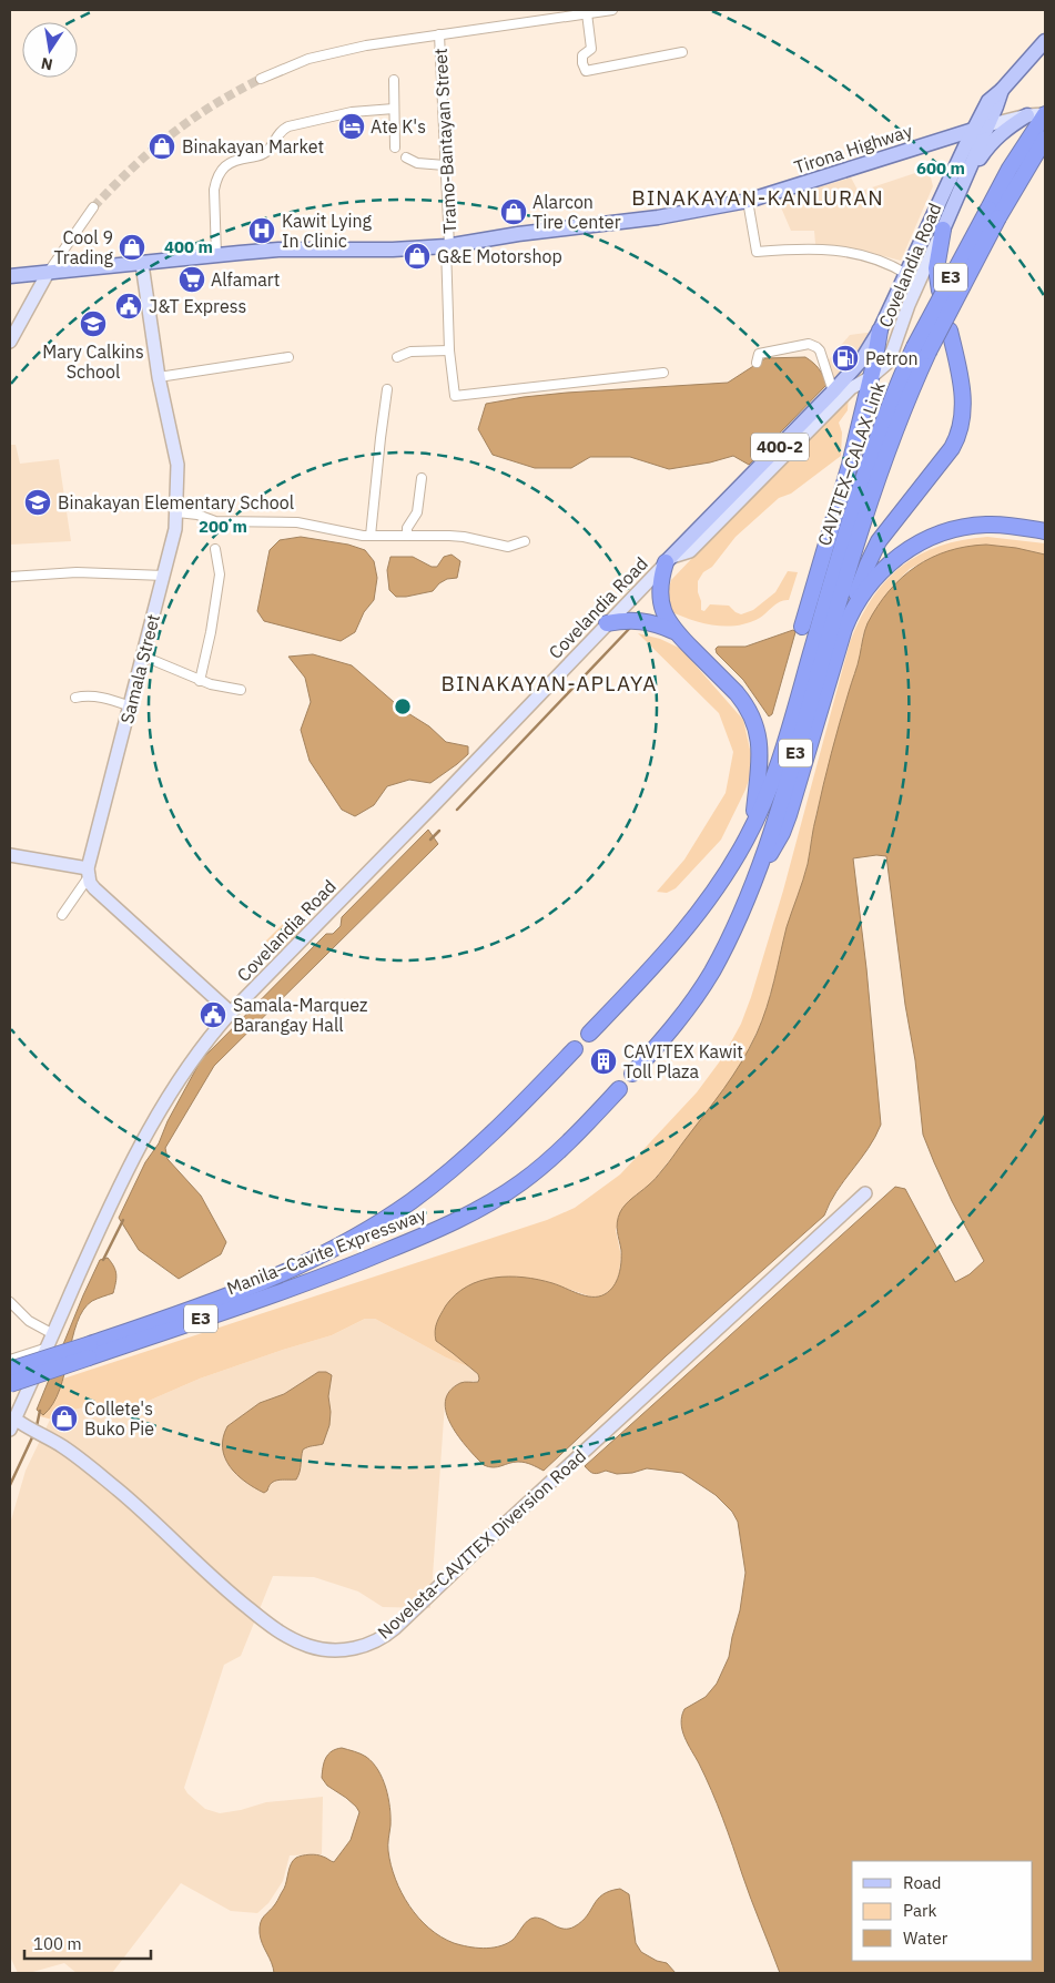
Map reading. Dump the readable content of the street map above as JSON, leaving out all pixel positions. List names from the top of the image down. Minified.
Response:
{"streets":{"highway":["E3","CAVITEX–CALAX Link","Manila–Cavite Expressway"],"main road":["Tirona Highway","Covelandia Road","400-2","Samala Street","Noveleta-CAVITEX Diversion Road"],"street":["Tramo-Bantayan Street"]},"crossings":[["Tramo-Bantayan Street","Tirona Highway"],["Tirona Highway","Covelandia Road"],["Tirona Highway","400-2"],["Tirona Highway","CAVITEX–CALAX Link"],["Tirona Highway","Samala Street"],["Covelandia Road","400-2"],["Covelandia Road","Noveleta-CAVITEX Diversion Road"],["E3","CAVITEX–CALAX Link"]],"districts":["BINAKAYAN-KANLURAN","BINAKAYAN-APLAYA"],"places":{"hotel":["Ate K's"],"shop":["Binakayan Market","Alarcon Tire Center","Cool 9 Trading","G&E Motorshop","Collete's Buko Pie"],"hospital":["Kawit Lying In Clinic"],"supermarket":["Alfamart"],"public building":["J&T Express","Samala-Marquez Barangay Hall"],"school or university":["Mary Calkins School","Binakayan Elementary School"],"fuel station":["Petron"],"building":["CAVITEX Kawit Toll Plaza"]},"legend":["Road","Park","Water"],"scale_bar":"100 m","north":"bottom","rings":["600 m","400 m","200 m"]}
